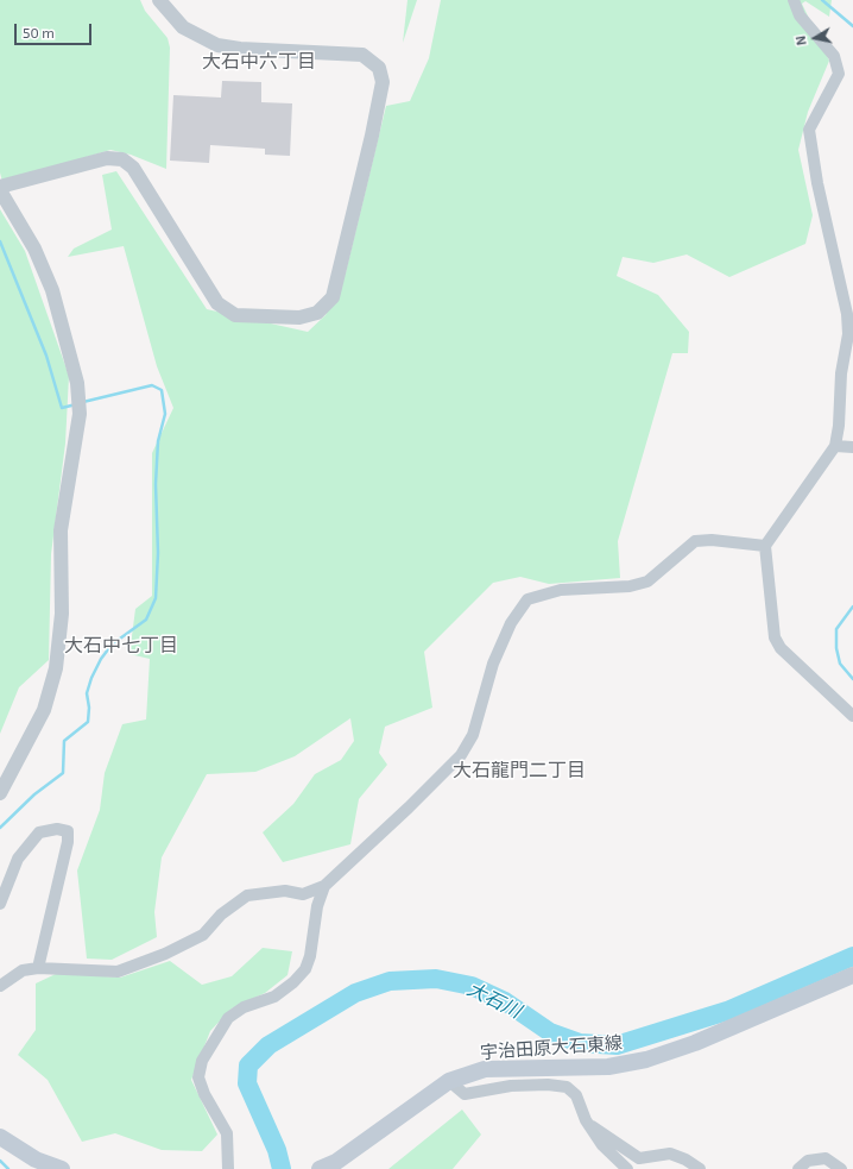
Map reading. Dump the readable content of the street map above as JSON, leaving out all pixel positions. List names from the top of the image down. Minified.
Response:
{"streets":{"main road":["宇治田原大石東線"]},"districts":["大石中六丁目","大石中七丁目","大石龍門二丁目"],"water":["大石川"],"scale_bar":"50 m","north":"left"}
